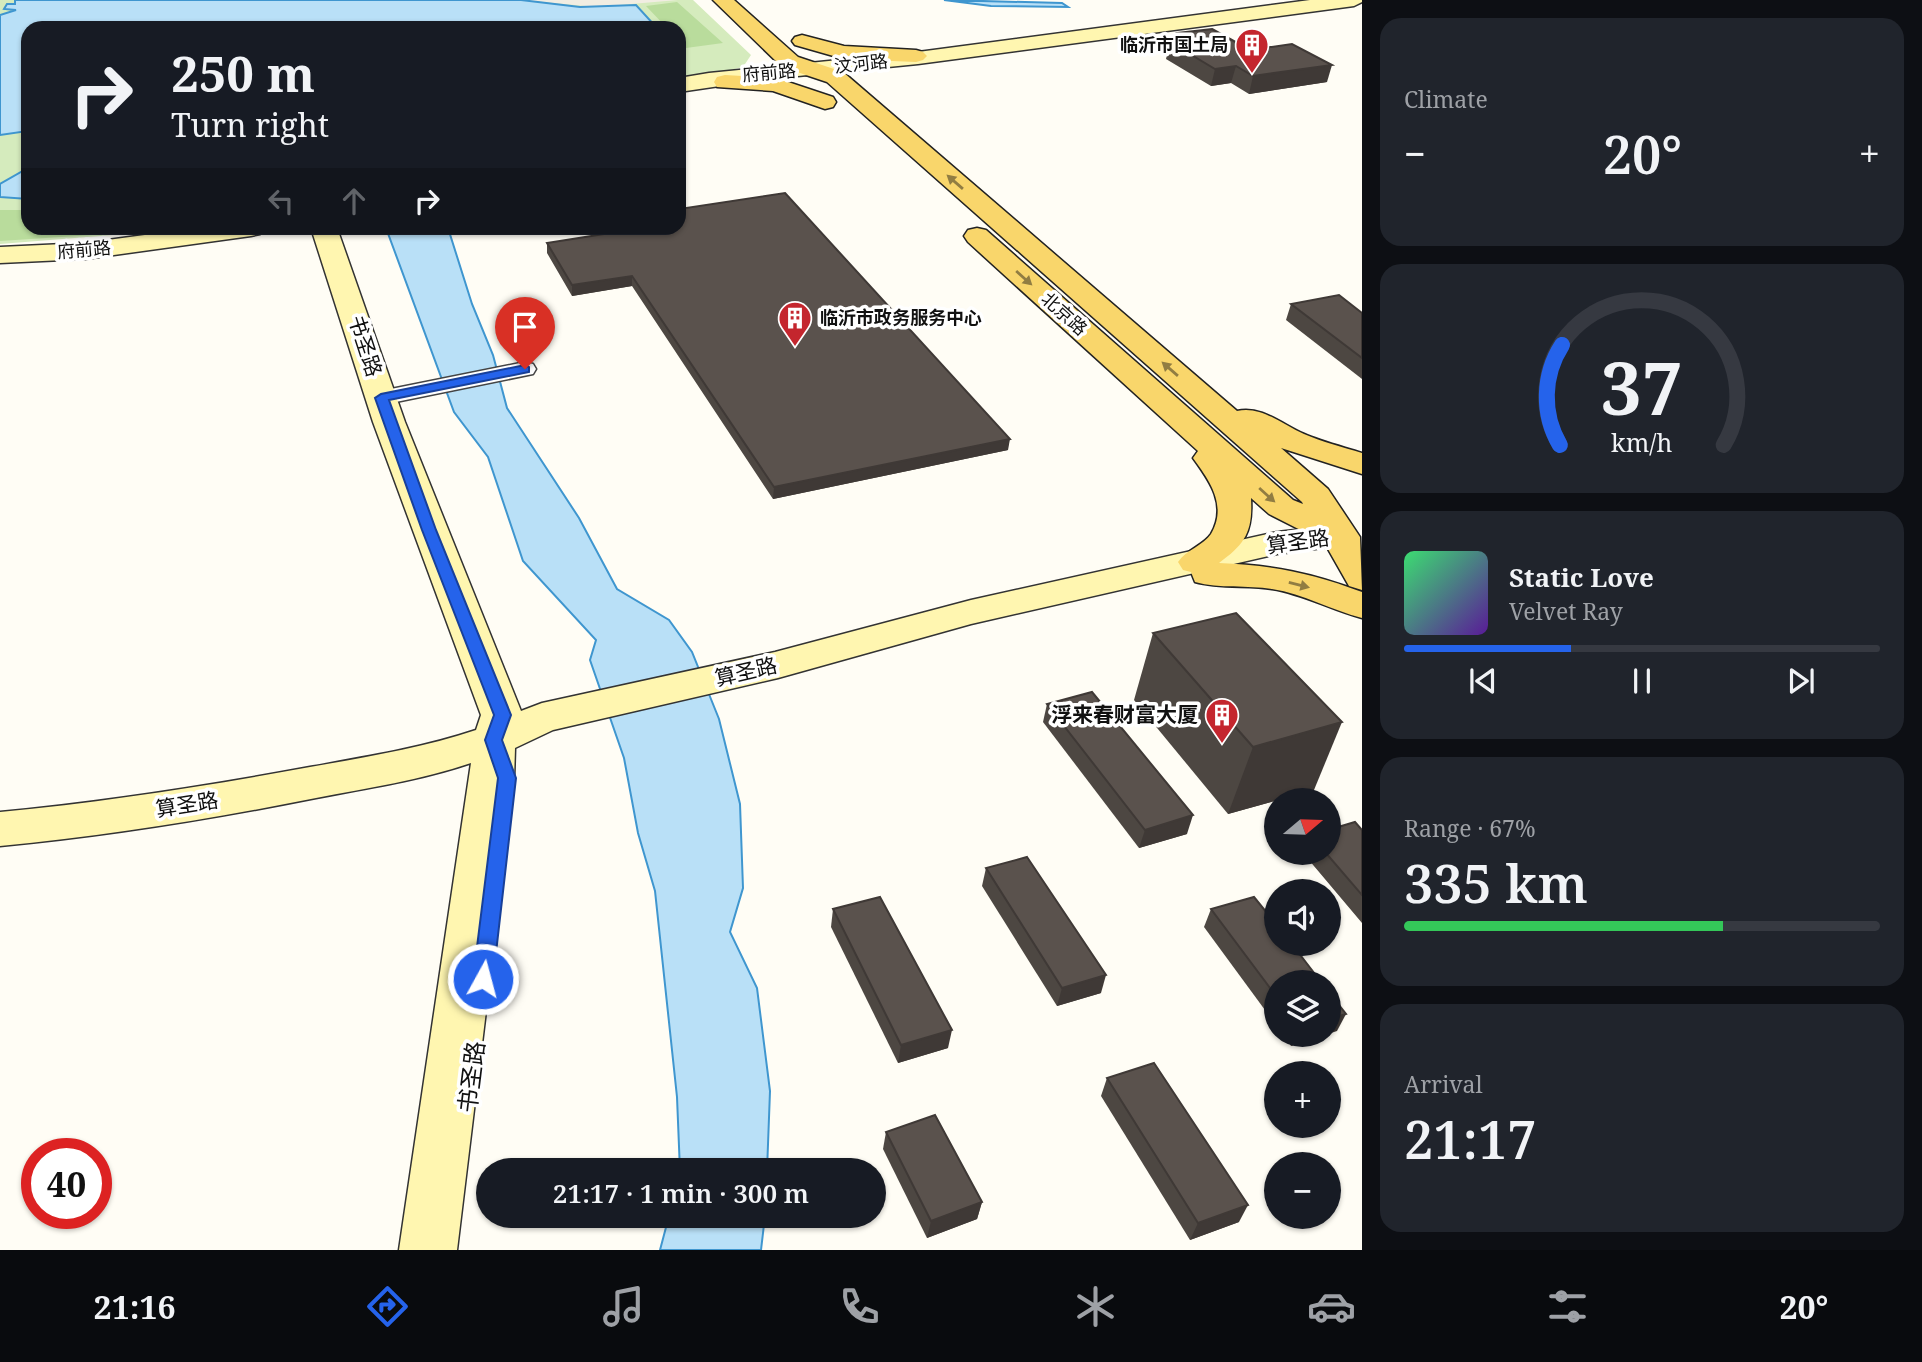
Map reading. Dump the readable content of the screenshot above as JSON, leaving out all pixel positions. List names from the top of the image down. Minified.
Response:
{"streets":{"main road":["北京路"],"street":["汶河路","府前路","书圣路","算圣路"]},"crossings":[["汶河路","府前路"],["汶河路","北京路"],["府前路","北京路"],["北京路","算圣路"],["书圣路","算圣路"]],"places":{"building":["临沂市国土局","临沂市政务服务中心","浮来春财富大厦"]},"north":"right","page":{"tile":["Climate",["Range · 67%","335 km"],["Arrival","21:17"]],"turn":["250 m","Turn right"],"heat":["−","20°","+"],"song":["Static Love","Velvet Ray"],"map_buttons":["+","−"],"limit":"40","trip":"21:17 · 1 min · 300 m","tabs":["21:16","20°"],"gauge":["37","km/h"]}}
